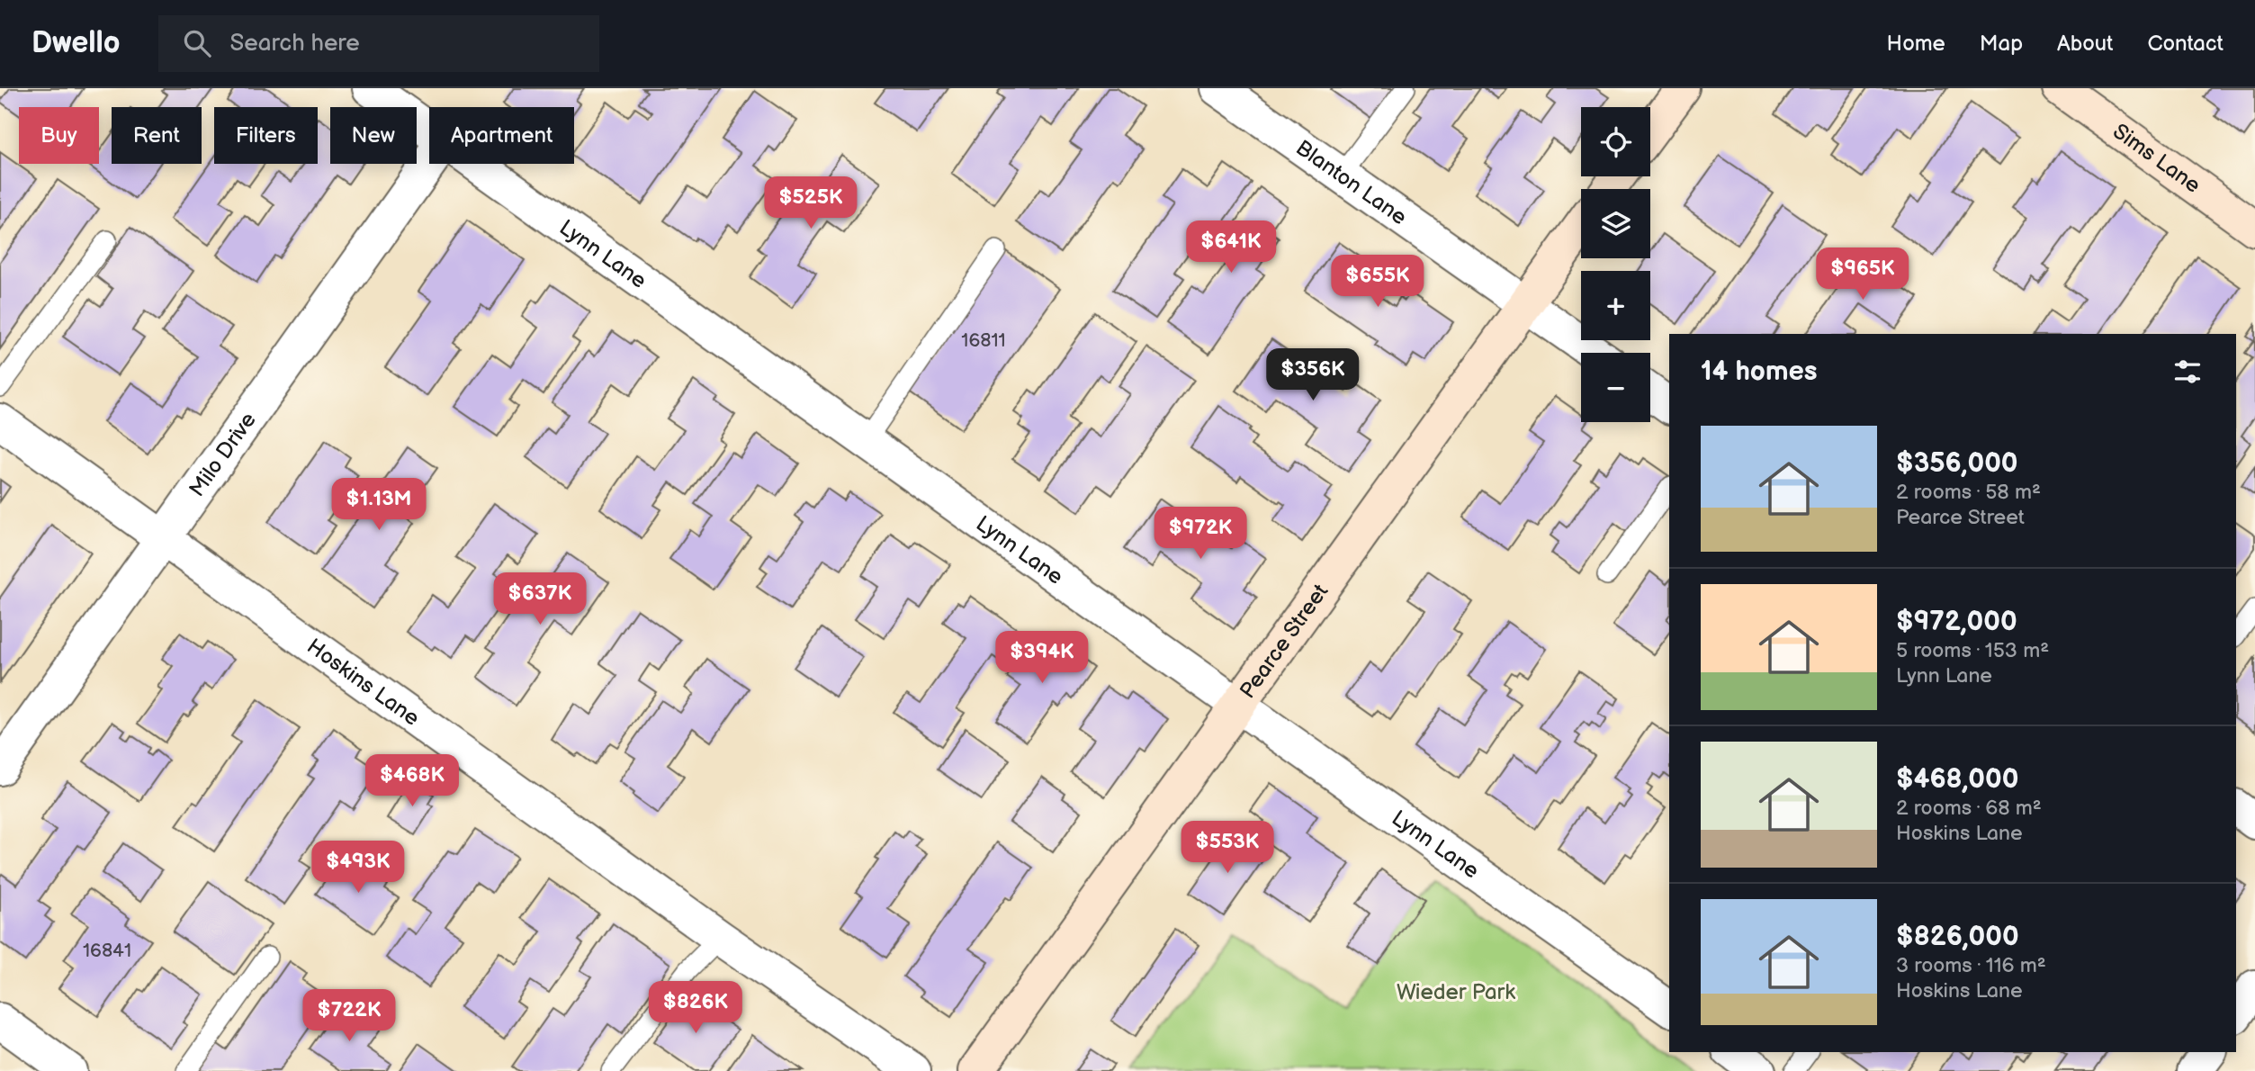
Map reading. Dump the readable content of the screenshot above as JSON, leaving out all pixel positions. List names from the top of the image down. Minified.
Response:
{"streets":{"street":["Sims Lane","Blanton Lane","Lynn Lane","Milo Drive","Pearce Street","Hoskins Lane"]},"crossings":[["Blanton Lane","Pearce Street"],["Lynn Lane","Pearce Street"],["Milo Drive","Hoskins Lane"]],"parks":["Wieder Park"],"house_numbers":["16811","16841"],"page":{"header":"Dwello","search":"Search here","nav":["Home","Map","About","Contact"],"map_buttons":["+","−"],"chip":["Buy","Rent","Filters","New","Apartment"],"price":["$525K","$641K","$965K","$655K","$356K","$1.13M","$972K","$637K","$394K","$468K","$553K","$493K","$826K","$722K"],"heading":"14 homes","list":[{"name":"$356,000","note":"2 rooms · 58 m² · Pearce Street"},{"name":"$972,000","note":"5 rooms · 153 m² · Lynn Lane"},{"name":"$468,000","note":"2 rooms · 68 m² · Hoskins Lane"},{"name":"$826,000","note":"3 rooms · 116 m² · Hoskins Lane"}]}}
